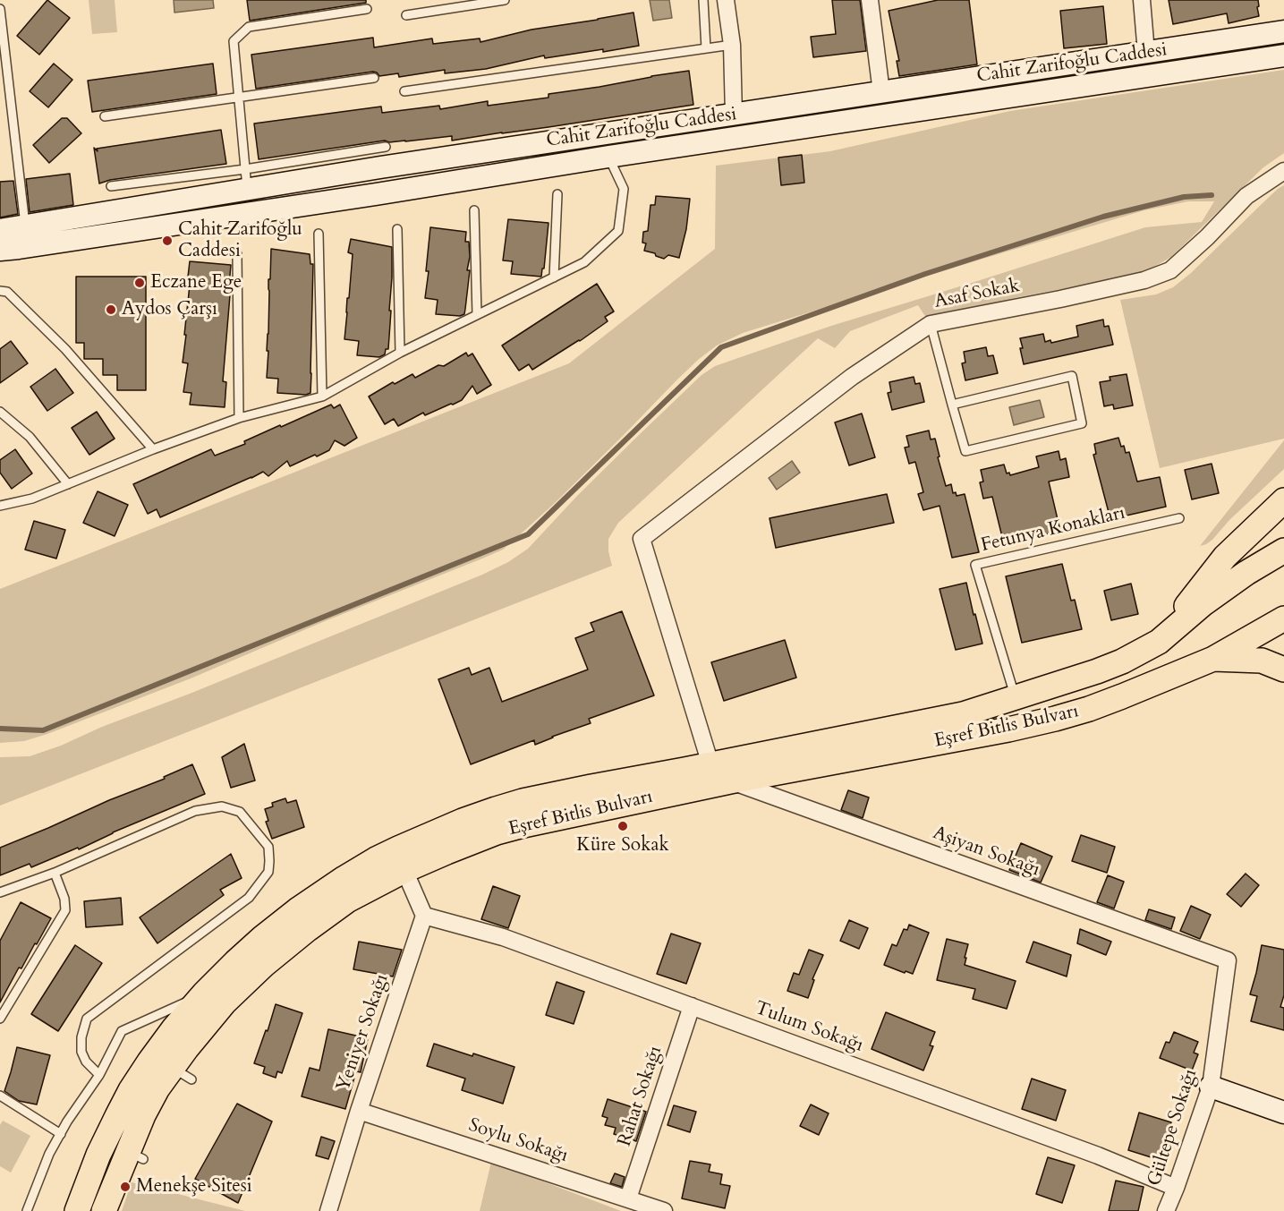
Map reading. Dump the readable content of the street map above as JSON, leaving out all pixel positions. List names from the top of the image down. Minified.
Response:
{"streets":{"main road":["Cahit Zarifoğlu Caddesi","Eşref Bitlis Bulvarı"],"street":["Asaf Sokak","Aşiyan Sokağı","Tulum Sokağı","Yeniyer Sokağı","Rahat Sokağı","Gültepe Sokağı","Soylu Sokağı"],"lane":["Fetunya Konakları"]},"crossings":[["Asaf Sokak","Eşref Bitlis Bulvarı"],["Fetunya Konakları","Eşref Bitlis Bulvarı"],["Eşref Bitlis Bulvarı","Aşiyan Sokağı"],["Aşiyan Sokağı","Gültepe Sokağı"],["Tulum Sokağı","Yeniyer Sokağı"],["Tulum Sokağı","Rahat Sokağı"],["Tulum Sokağı","Gültepe Sokağı"],["Yeniyer Sokağı","Soylu Sokağı"],["Rahat Sokağı","Soylu Sokağı"]],"places":["Cahit Zarifoğlu Caddesi","Eczane Ege","Aydos Çarşı","Küre Sokak","Menekşe Sitesi"]}
